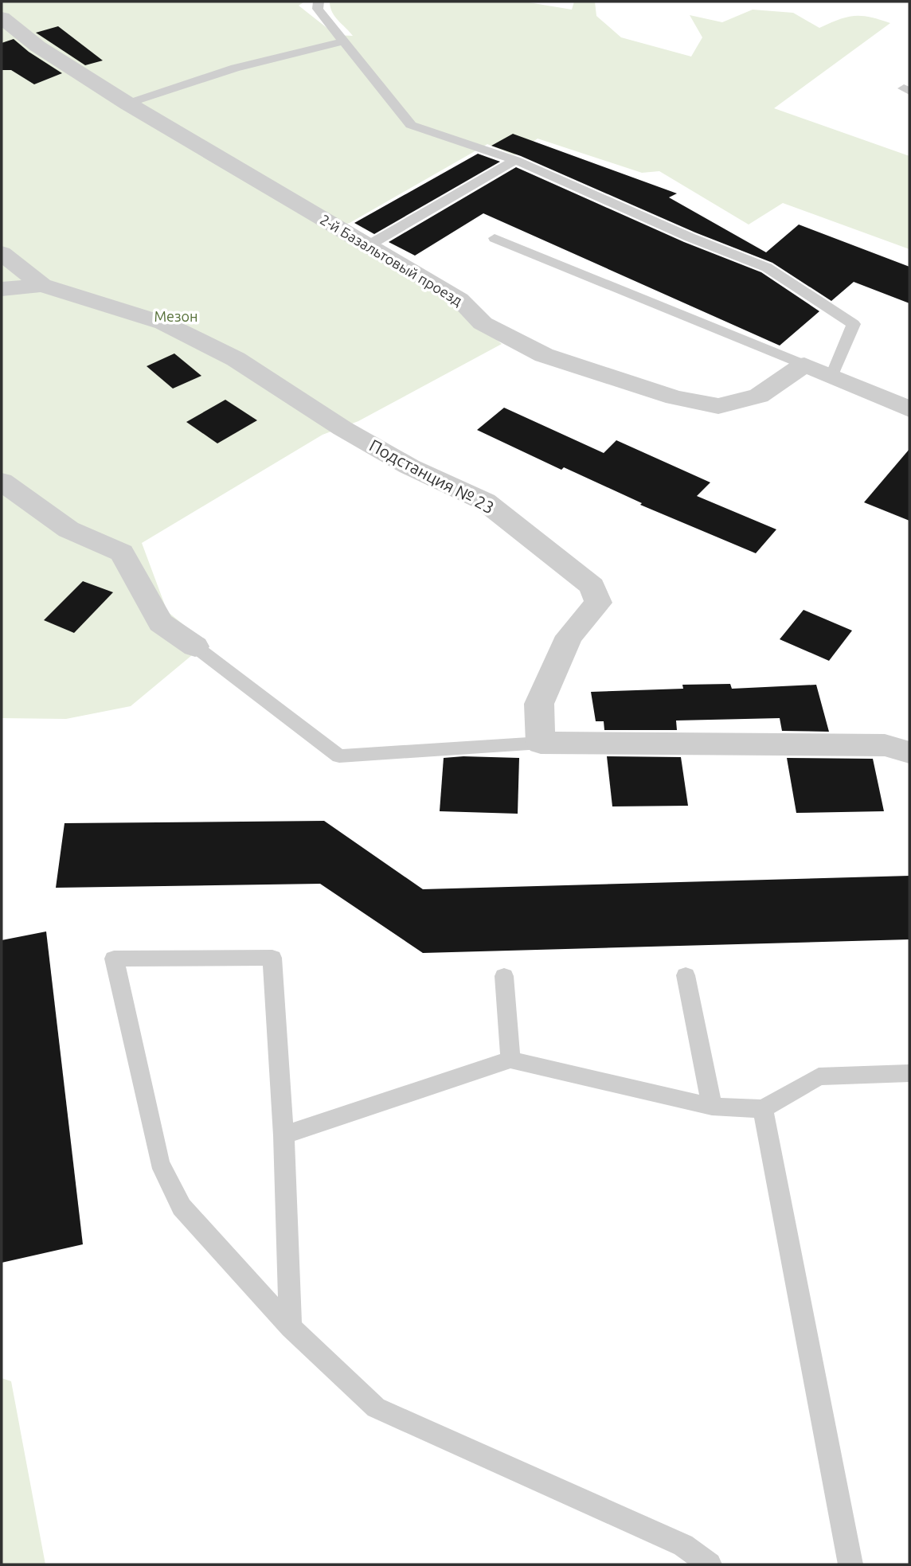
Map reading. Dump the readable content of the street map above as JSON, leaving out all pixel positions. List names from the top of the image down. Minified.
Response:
{"streets":{"street":["2-й Базальтовый проезд","Подстанция № 23"]},"parks":["Мезон"]}
